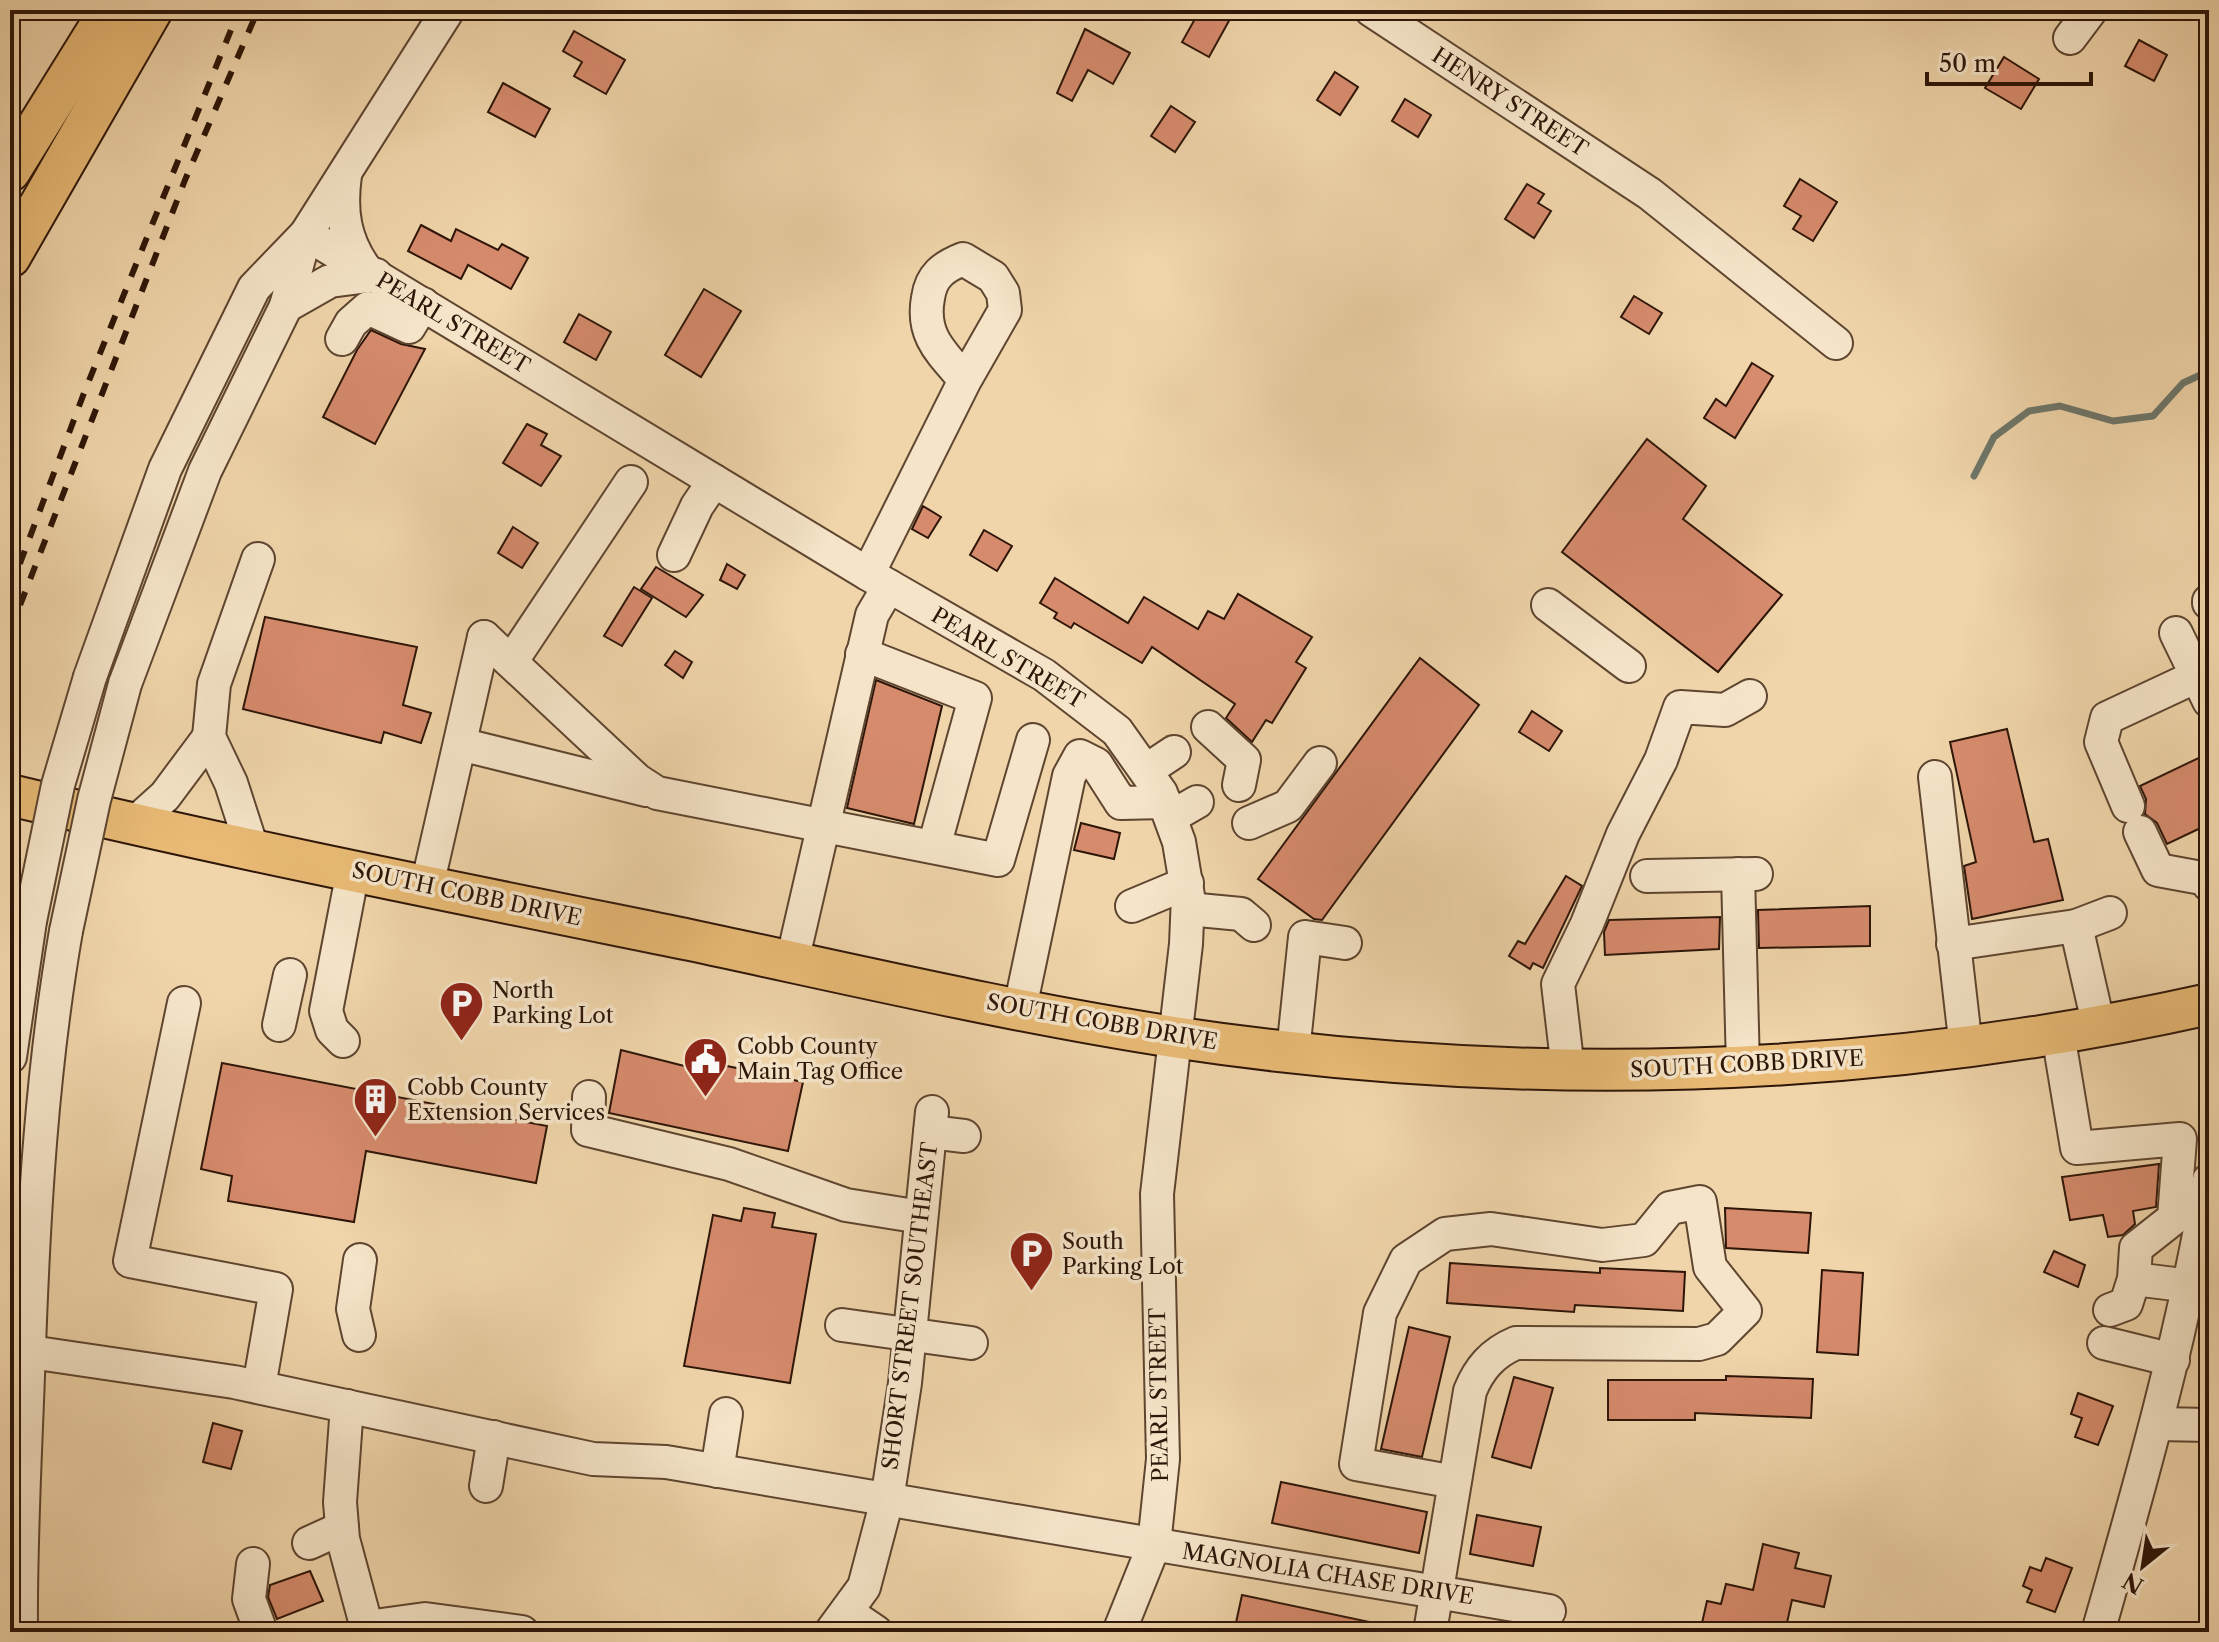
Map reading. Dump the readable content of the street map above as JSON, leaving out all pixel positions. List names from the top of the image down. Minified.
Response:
{"streets":{"main road":["SOUTH COBB DRIVE"],"street":["HENRY STREET","PEARL STREET","SHORT STREET SOUTHEAST","MAGNOLIA CHASE DRIVE"]},"crossings":[["PEARL STREET","SOUTH COBB DRIVE"],["PEARL STREET","MAGNOLIA CHASE DRIVE"],["SHORT STREET SOUTHEAST","MAGNOLIA CHASE DRIVE"]],"places":{"parking":["North Parking Lot","South Parking Lot"],"public building":["Cobb County Main Tag Office"],"building":["Cobb County Extension Services"]},"scale_bar":"50 m","north":"bottom left"}
